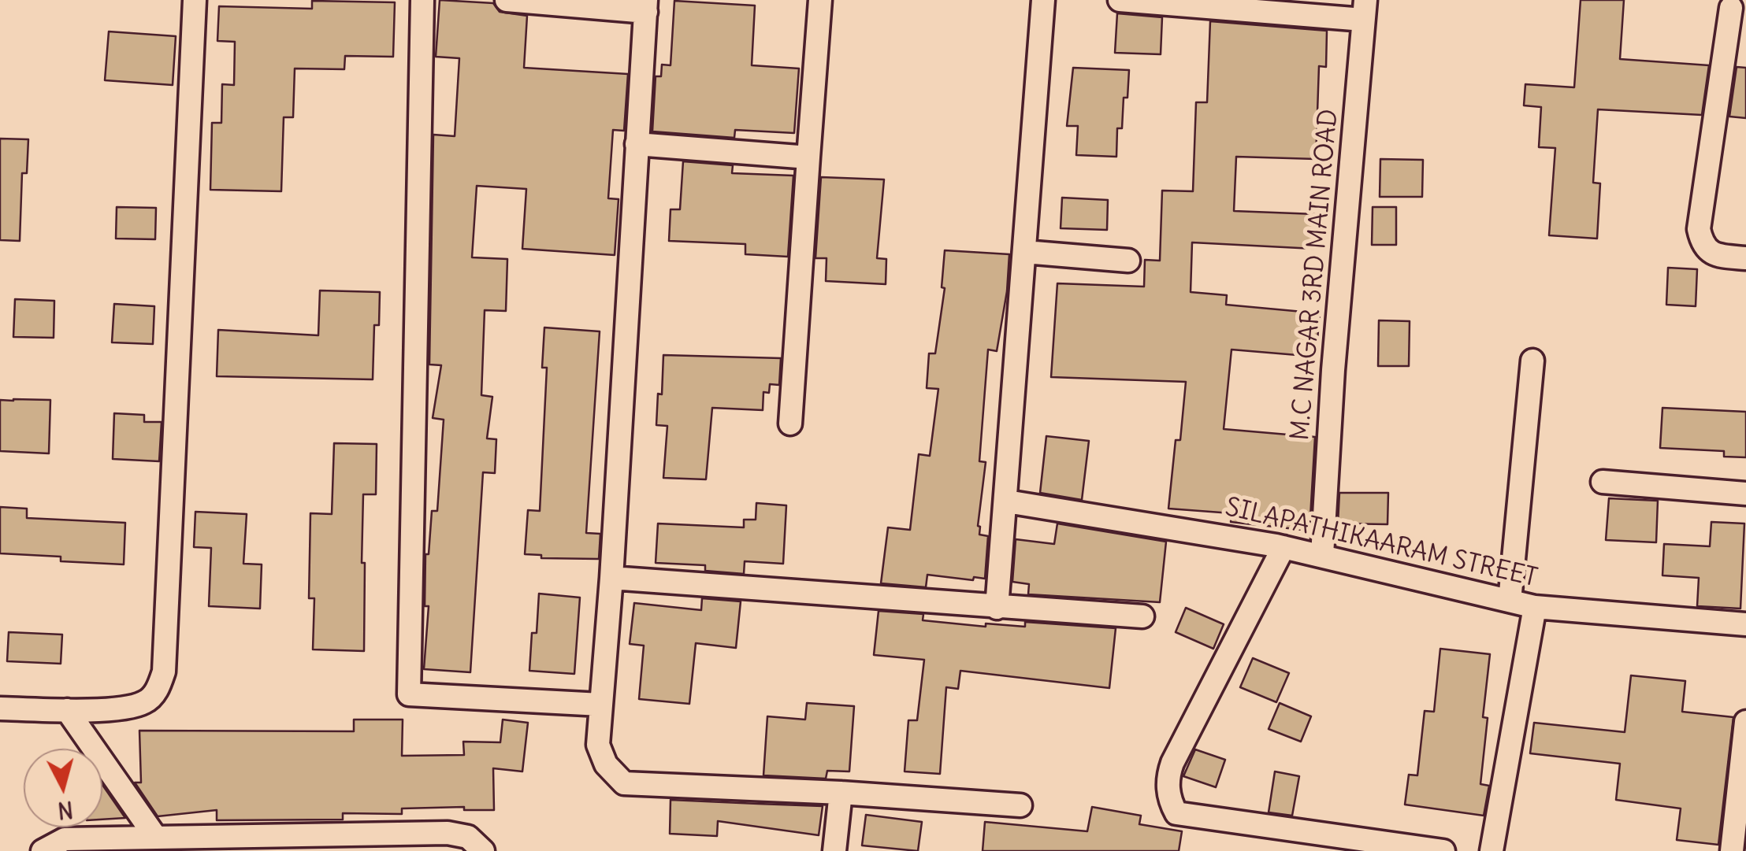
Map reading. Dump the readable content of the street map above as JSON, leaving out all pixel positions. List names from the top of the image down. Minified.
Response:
{"streets":{"street":["M.C NAGAR 3RD MAIN ROAD","SILAPATHIKAARAM STREET"]},"crossings":[["M.C NAGAR 3RD MAIN ROAD","SILAPATHIKAARAM STREET"]],"north":"bottom"}
